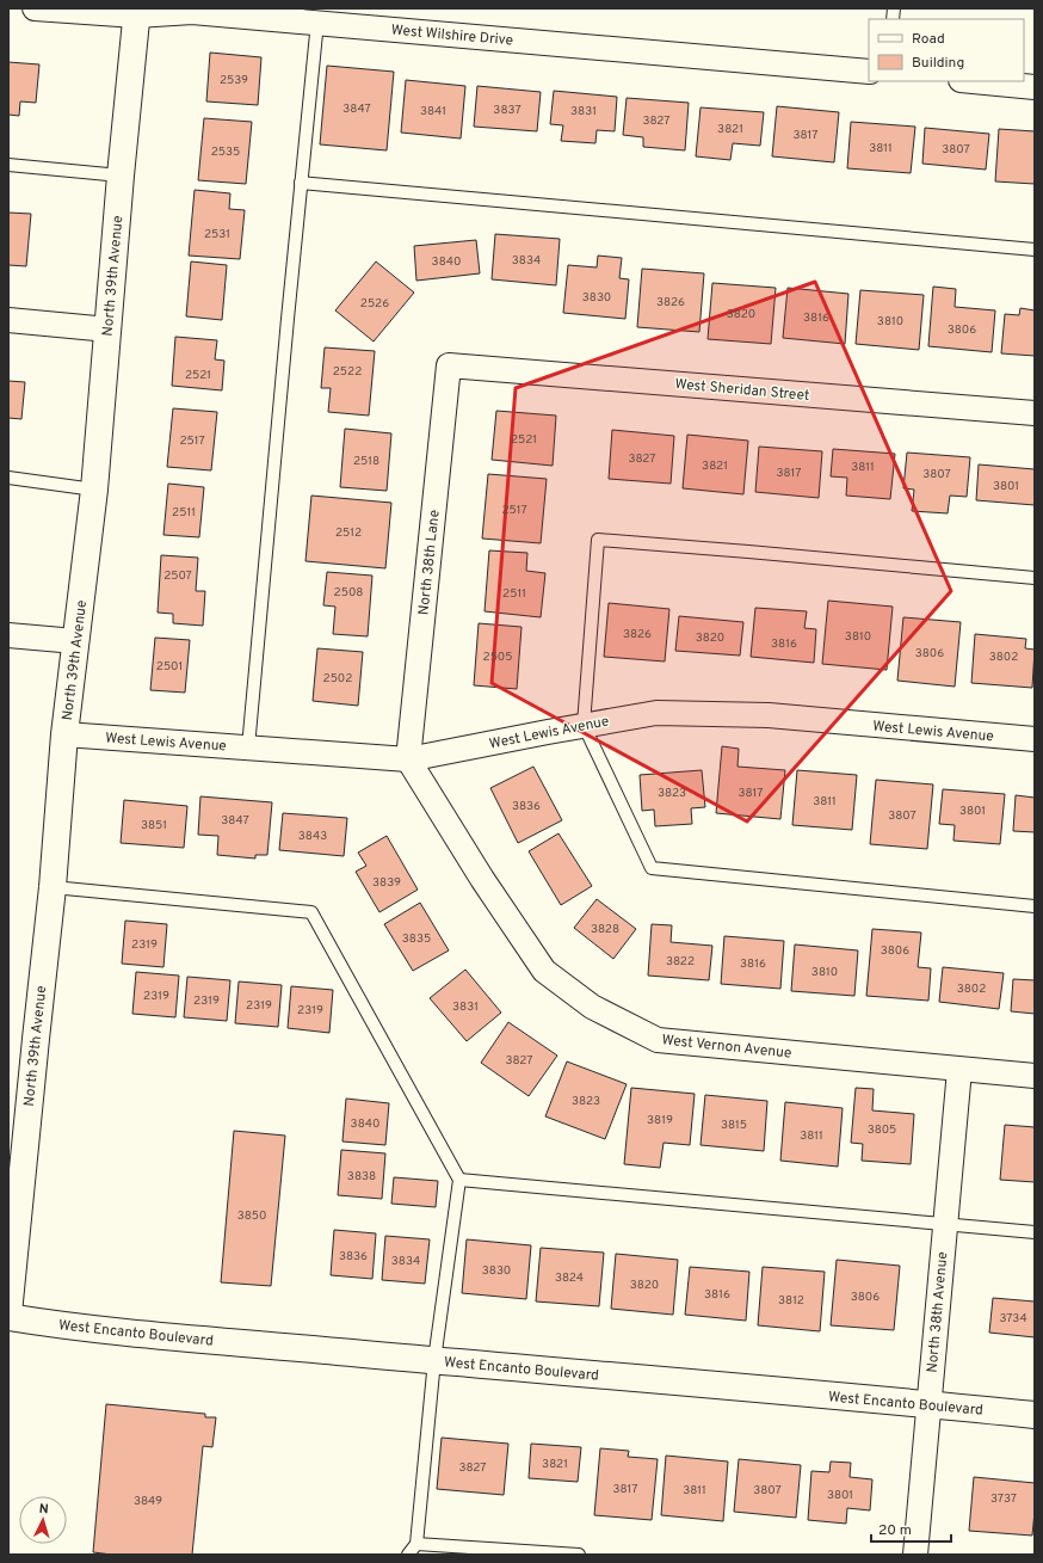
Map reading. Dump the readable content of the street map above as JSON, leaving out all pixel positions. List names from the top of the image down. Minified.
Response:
{"streets":{"street":["West Wilshire Drive","North 39th Avenue","West Sheridan Street","North 38th Lane","West Lewis Avenue","West Vernon Avenue","North 38th Avenue","West Encanto Boulevard"]},"crossings":[["West Wilshire Drive","North 39th Avenue"],["North 39th Avenue","West Lewis Avenue"],["West Sheridan Street","North 38th Lane"],["North 38th Lane","West Lewis Avenue"],["North 38th Lane","West Vernon Avenue"],["West Lewis Avenue","West Vernon Avenue"],["West Vernon Avenue","North 38th Avenue"],["North 38th Avenue","West Encanto Boulevard"]],"house_numbers":["2539","3847","3837","3841","3831","3827","3821","3817","3811","3807","2535","2531","3834","3840","3830","3826","2526","3820","3816","3810","3806","2522","2521","2521","2517","3827","2518","3821","3811","3817","3807","3801","2517","2511","2512","2507","2508","2511","3826","3810","3820","3816","3806","2505","3802","2501","2502","3823","3817","3811","3836","3801","3807","3847","3851","3843","3839","3828","3835","2319","3806","3822","3816","3810","3802","2319","2319","2319","3831","2319","3827","3823","3819","3840","3815","3805","3811","3838","3850","3836","3834","3830","3824","3820","3816","3806","3812","3734","3821","3827","3817","3811","3807","3801","3737","3849"],"legend":["Road","Building"],"scale_bar":"20 m","north":"top"}
